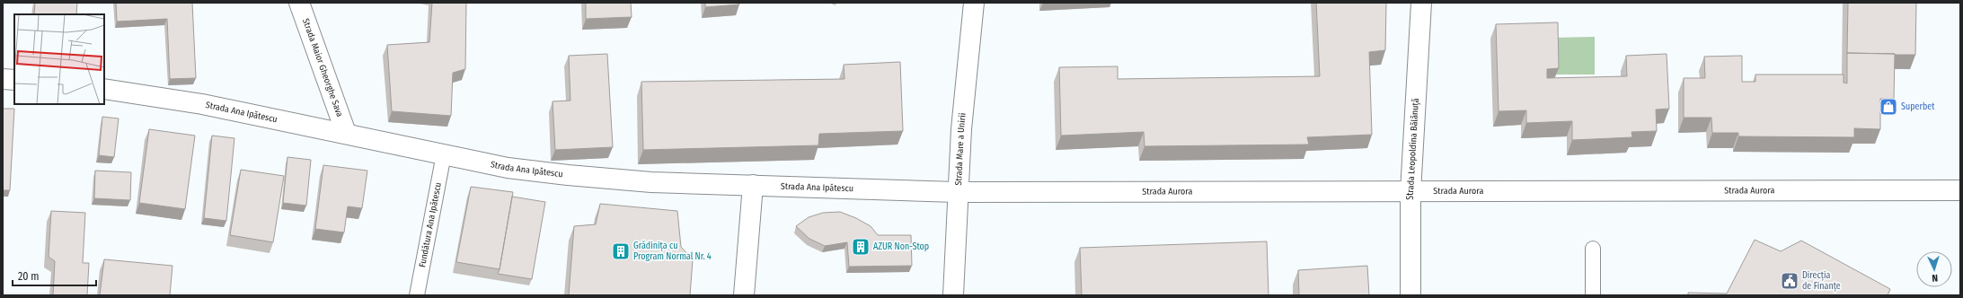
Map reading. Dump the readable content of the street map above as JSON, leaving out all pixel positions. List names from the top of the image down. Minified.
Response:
{"streets":{"street":["Strada Maior Gheorghe Sava","Strada Ana Ipătescu","Strada Mare a Unirii","Strada Leopoldina Bălănuță","Strada Aurora"],"lane":["Fundătura Ana Ipătescu"]},"crossings":[["Strada Maior Gheorghe Sava","Strada Ana Ipătescu"],["Strada Ana Ipătescu","Strada Mare a Unirii"],["Strada Ana Ipătescu","Strada Aurora"],["Strada Ana Ipătescu","Fundătura Ana Ipătescu"],["Strada Mare a Unirii","Strada Aurora"],["Strada Leopoldina Bălănuță","Strada Aurora"]],"places":{"shop":["Superbet"],"building":["AZUR Non-Stop","Grădinița cu Program Normal Nr. 4"],"public building":["Direcția de Finanțe"]},"scale_bar":"20 m","north":"bottom"}
